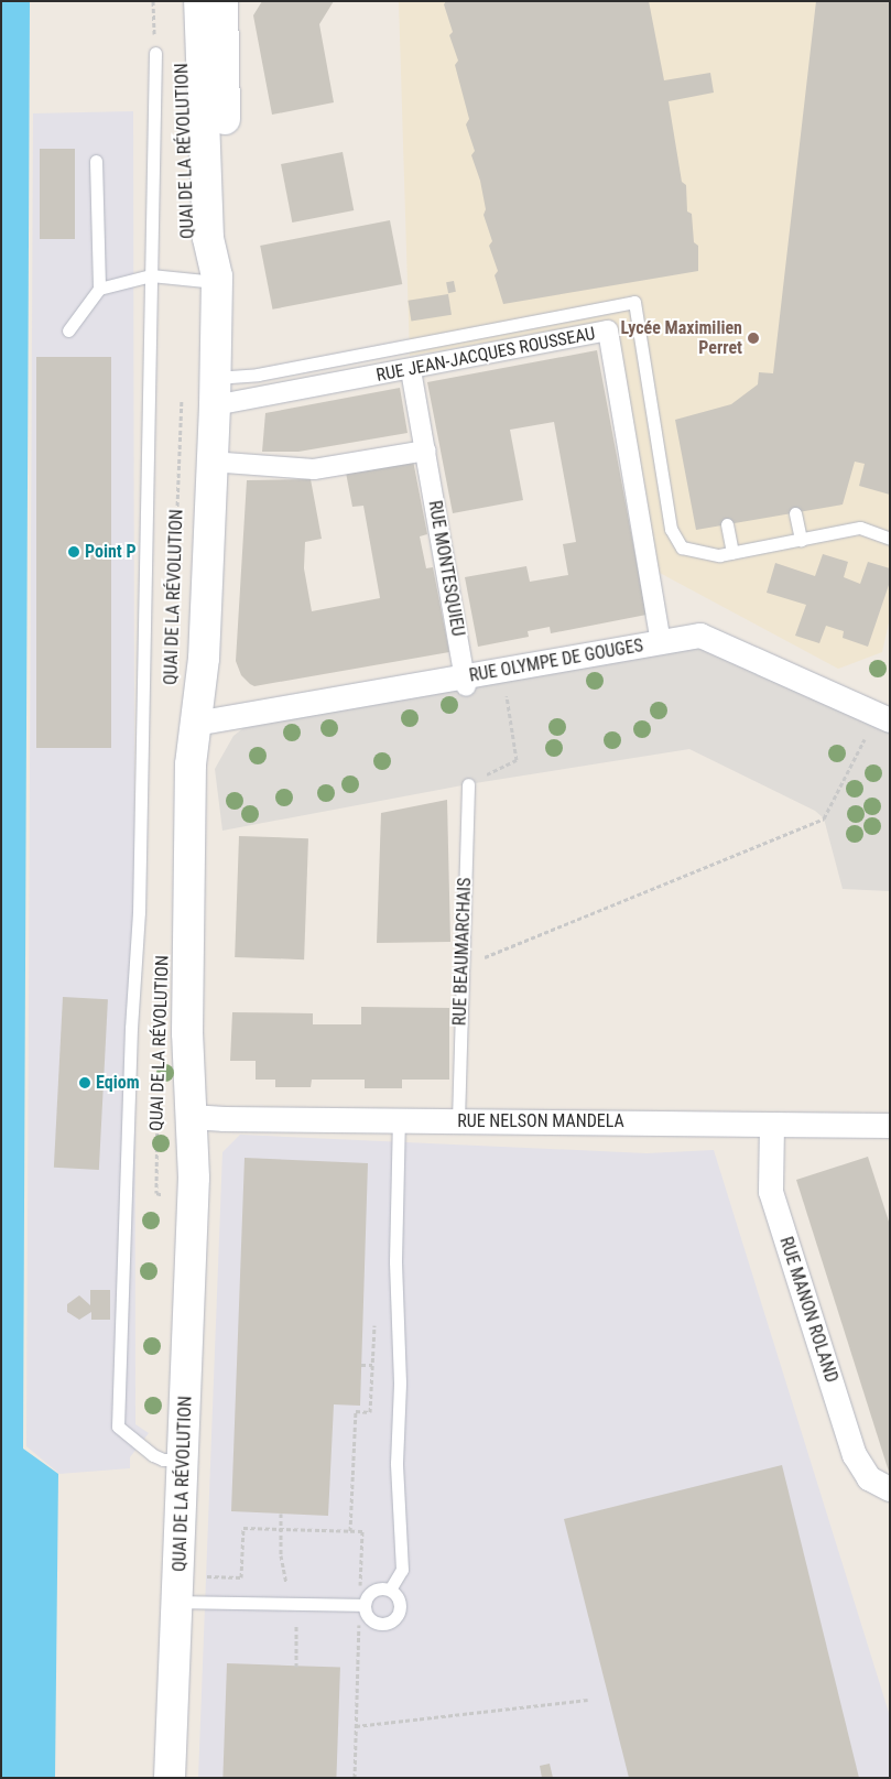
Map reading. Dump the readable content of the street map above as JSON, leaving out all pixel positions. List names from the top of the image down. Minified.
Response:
{"streets":{"main road":["QUAI DE LA RÉVOLUTION"],"street":["RUE JEAN-JACQUES ROUSSEAU","RUE MONTESQUIEU","RUE OLYMPE DE GOUGES","RUE NELSON MANDELA","RUE MANON ROLAND"],"lane":["RUE BEAUMARCHAIS"]},"crossings":[["QUAI DE LA RÉVOLUTION","RUE JEAN-JACQUES ROUSSEAU"],["QUAI DE LA RÉVOLUTION","RUE OLYMPE DE GOUGES"],["QUAI DE LA RÉVOLUTION","RUE NELSON MANDELA"],["RUE JEAN-JACQUES ROUSSEAU","RUE MONTESQUIEU"],["RUE JEAN-JACQUES ROUSSEAU","RUE OLYMPE DE GOUGES"],["RUE MONTESQUIEU","RUE OLYMPE DE GOUGES"],["RUE BEAUMARCHAIS","RUE NELSON MANDELA"],["RUE NELSON MANDELA","RUE MANON ROLAND"]],"places":["Lycée Maximilien Perret","Point P","Eqiom"]}
